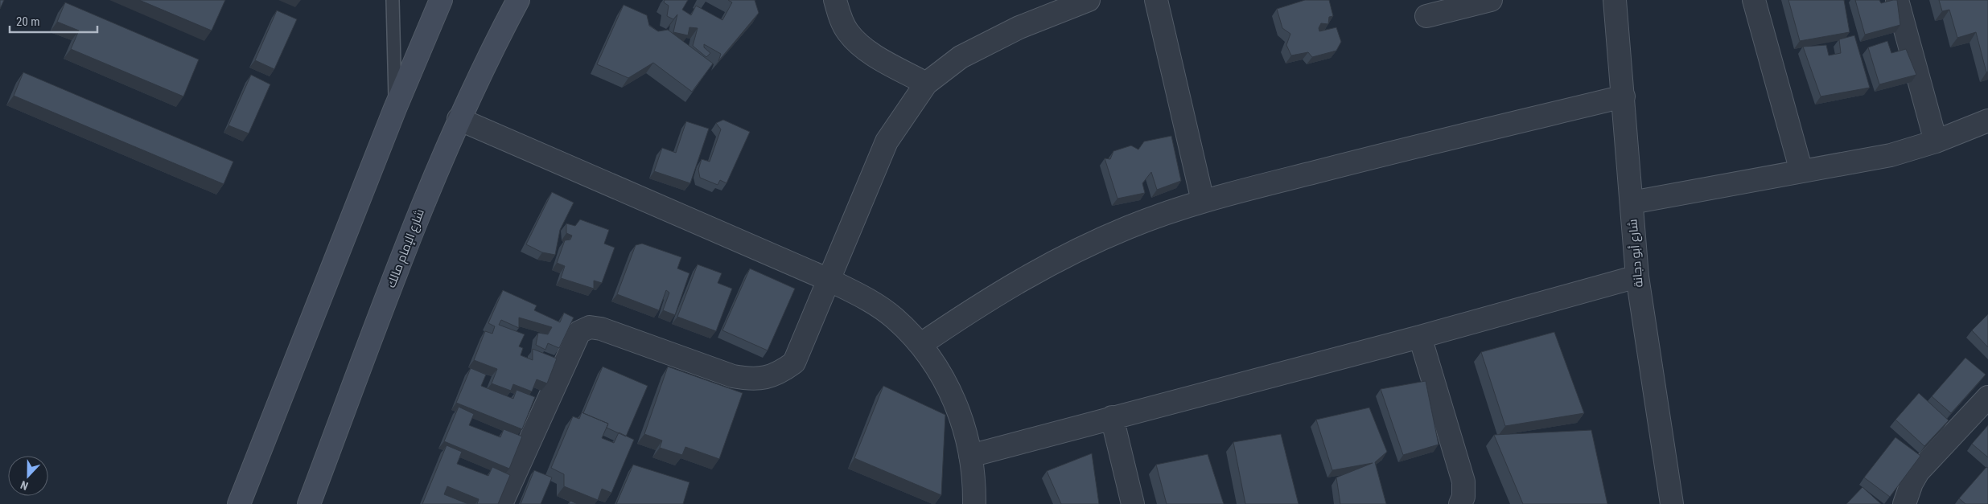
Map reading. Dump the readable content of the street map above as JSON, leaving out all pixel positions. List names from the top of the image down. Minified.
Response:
{"streets":{"street":["شارع الإمام مالك","شارع أبو دجانة"]},"scale_bar":"20 m","north":"bottom"}
